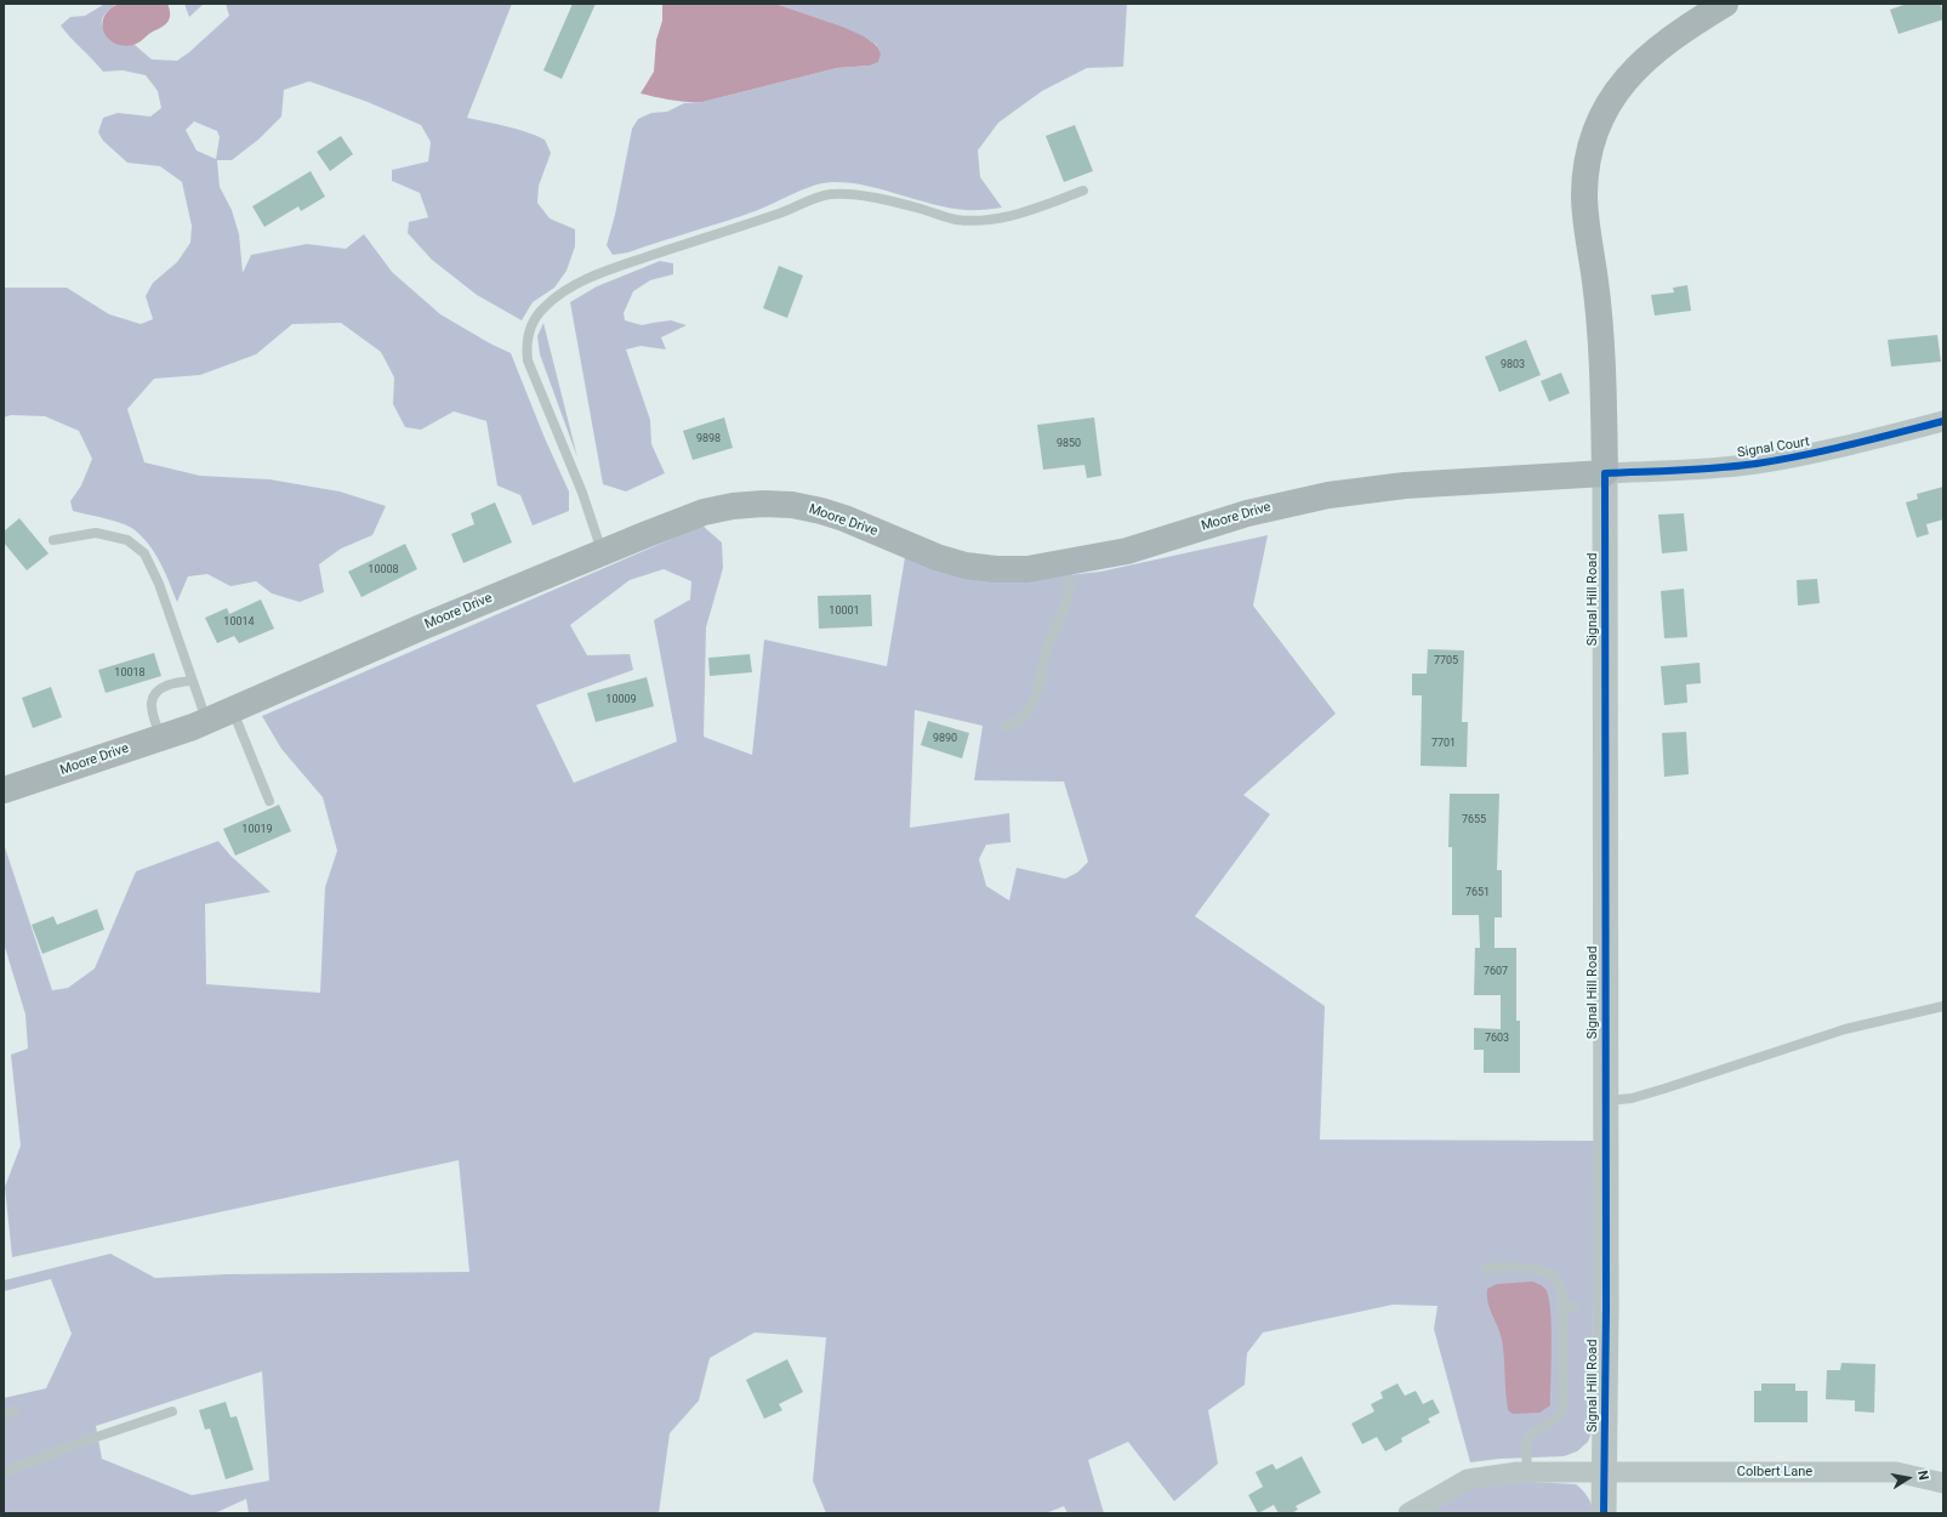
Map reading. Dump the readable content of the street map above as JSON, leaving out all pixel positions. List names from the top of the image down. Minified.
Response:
{"streets":{"main road":["Moore Drive","Signal Hill Road"],"street":["Signal Court","Colbert Lane"]},"crossings":[["Signal Court","Moore Drive"],["Signal Court","Signal Hill Road"],["Moore Drive","Signal Hill Road"],["Signal Hill Road","Colbert Lane"]],"house_numbers":["9803","9898","9850","10008","10001","10014","7705","10018","10009","9890","7701","7655","10019","7651","7607","7603"],"north":"right"}
